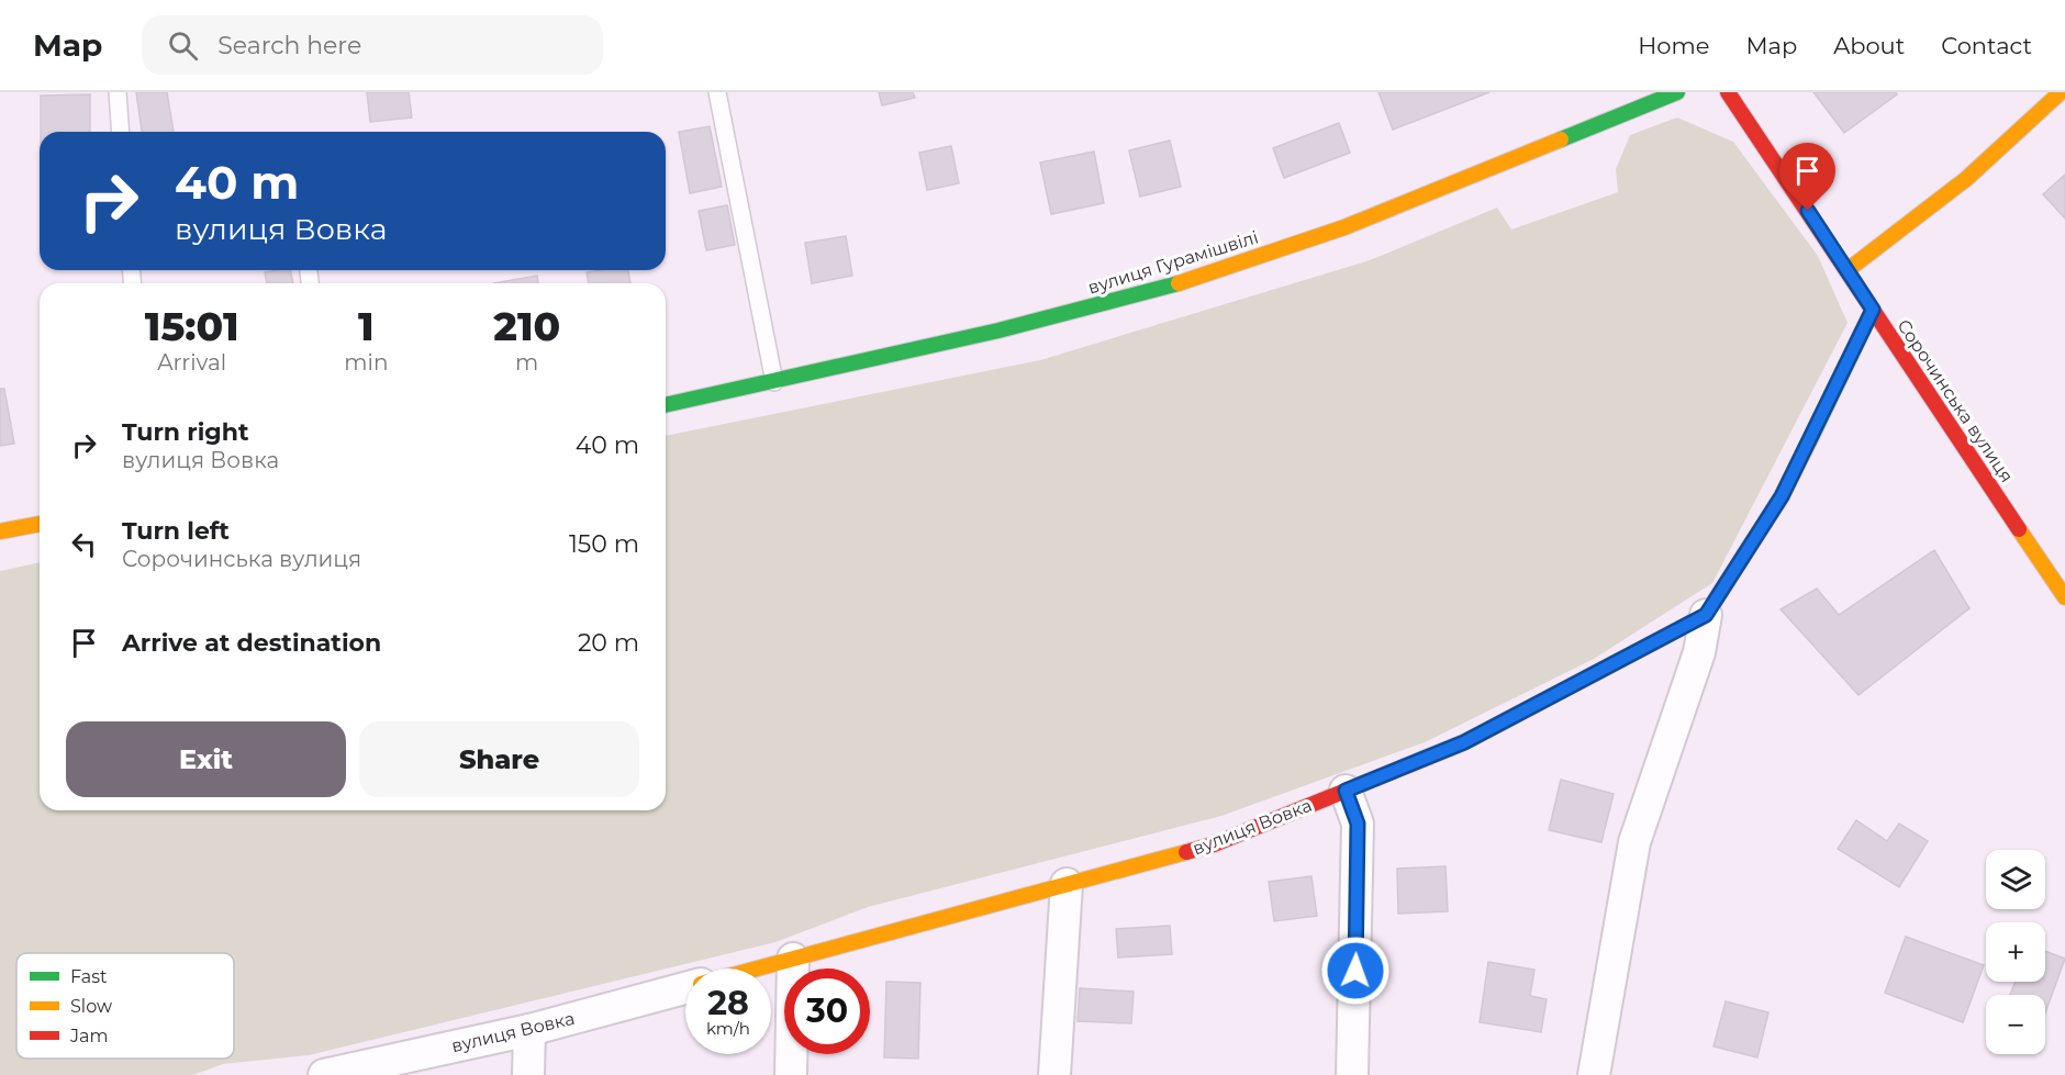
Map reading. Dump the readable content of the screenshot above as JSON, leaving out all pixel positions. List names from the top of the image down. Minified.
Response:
{"streets":{"main road":["вулиця Гурамішвілі","Сорочинська вулиця","вулиця Вовка"]},"crossings":[["Сорочинська вулиця","вулиця Вовка"]],"legend":["Fast","Slow","Jam"],"page":{"header":"Map","search":"Search here","nav":["Home","Map","About","Contact"],"turn":["40 m","вулиця Вовка"],"eta":["15:01","Arrival","1","min","210","m"],"list":[{"name":"Turn right","note":"вулиця Вовка","value":"40 m"},{"name":"Turn left","note":"Сорочинська вулиця","value":"150 m"},{"name":"Arrive at destination","value":"20 m"}],"buttons":["Exit","Share"],"map_buttons":["+","−"],"speed":"28 km/h","limit":"30"}}
